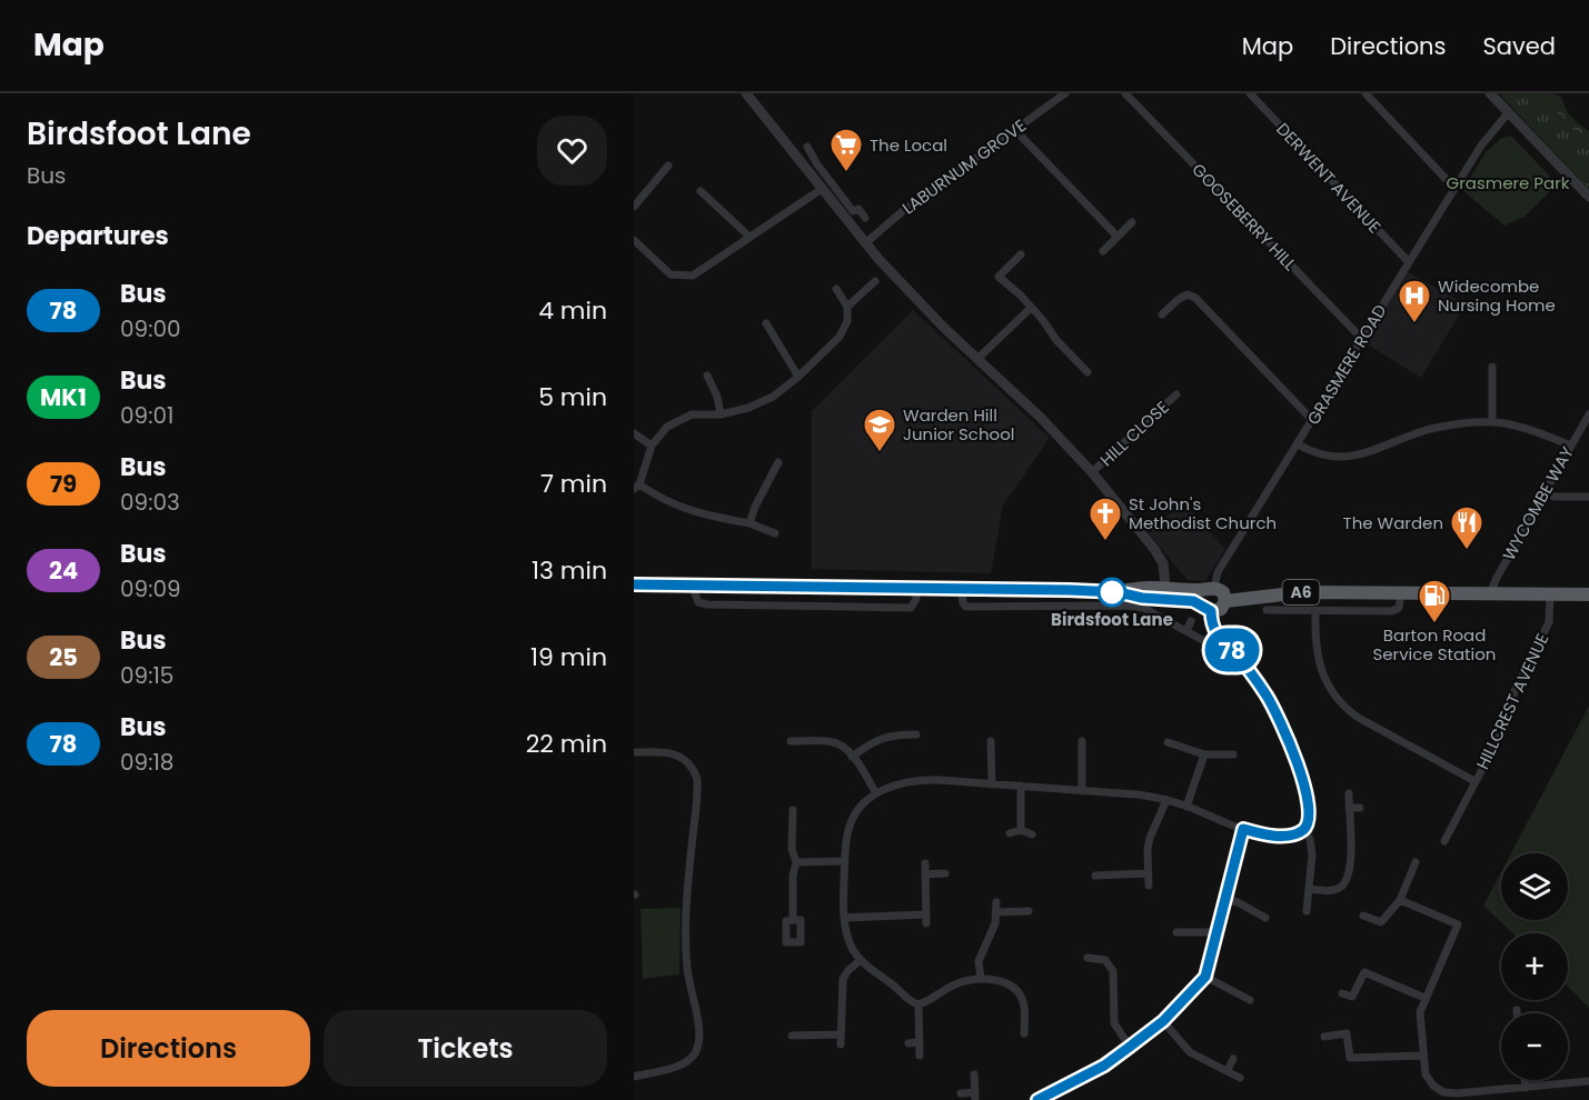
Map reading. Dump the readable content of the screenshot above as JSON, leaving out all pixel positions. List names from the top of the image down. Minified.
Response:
{"streets":{"highway":["A6"],"street":["LABURNUM GROVE","DERWENT AVENUE","GOOSEBERRY HILL","GRASMERE ROAD","HILL CLOSE","WYCOMBE WAY","HILLCREST AVENUE"]},"crossings":[["DERWENT AVENUE","GRASMERE ROAD"],["GOOSEBERRY HILL","GRASMERE ROAD"],["GRASMERE ROAD","A6"],["WYCOMBE WAY","A6"],["A6","HILLCREST AVENUE"]],"parks":["Grasmere Park"],"places":{"supermarket":["The Local"],"hospital":["Widecombe Nursing Home"],"school or university":["Warden Hill Junior School"],"church":["St John's Methodist Church"],"restaurant":["The Warden"],"other":["Birdsfoot Lane"],"fuel station":["Barton Road Service Station"]},"lines":["bus line 78"],"page":{"header":"Map","nav":["Map","Directions","Saved"],"heading":[["Birdsfoot Lane","Bus"],"Departures"],"on_map":"78","list":[{"mark":"78","name":"Bus","note":"09:00","value":"4 min"},{"mark":"MK1","name":"Bus","note":"09:01","value":"5 min"},{"mark":"79","name":"Bus","note":"09:03","value":"7 min"},{"mark":"24","name":"Bus","note":"09:09","value":"13 min"},{"mark":"25","name":"Bus","note":"09:15","value":"19 min"},{"mark":"78","name":"Bus","note":"09:18","value":"22 min"}],"map_buttons":["+","−"],"buttons":["Directions","Tickets"]}}
